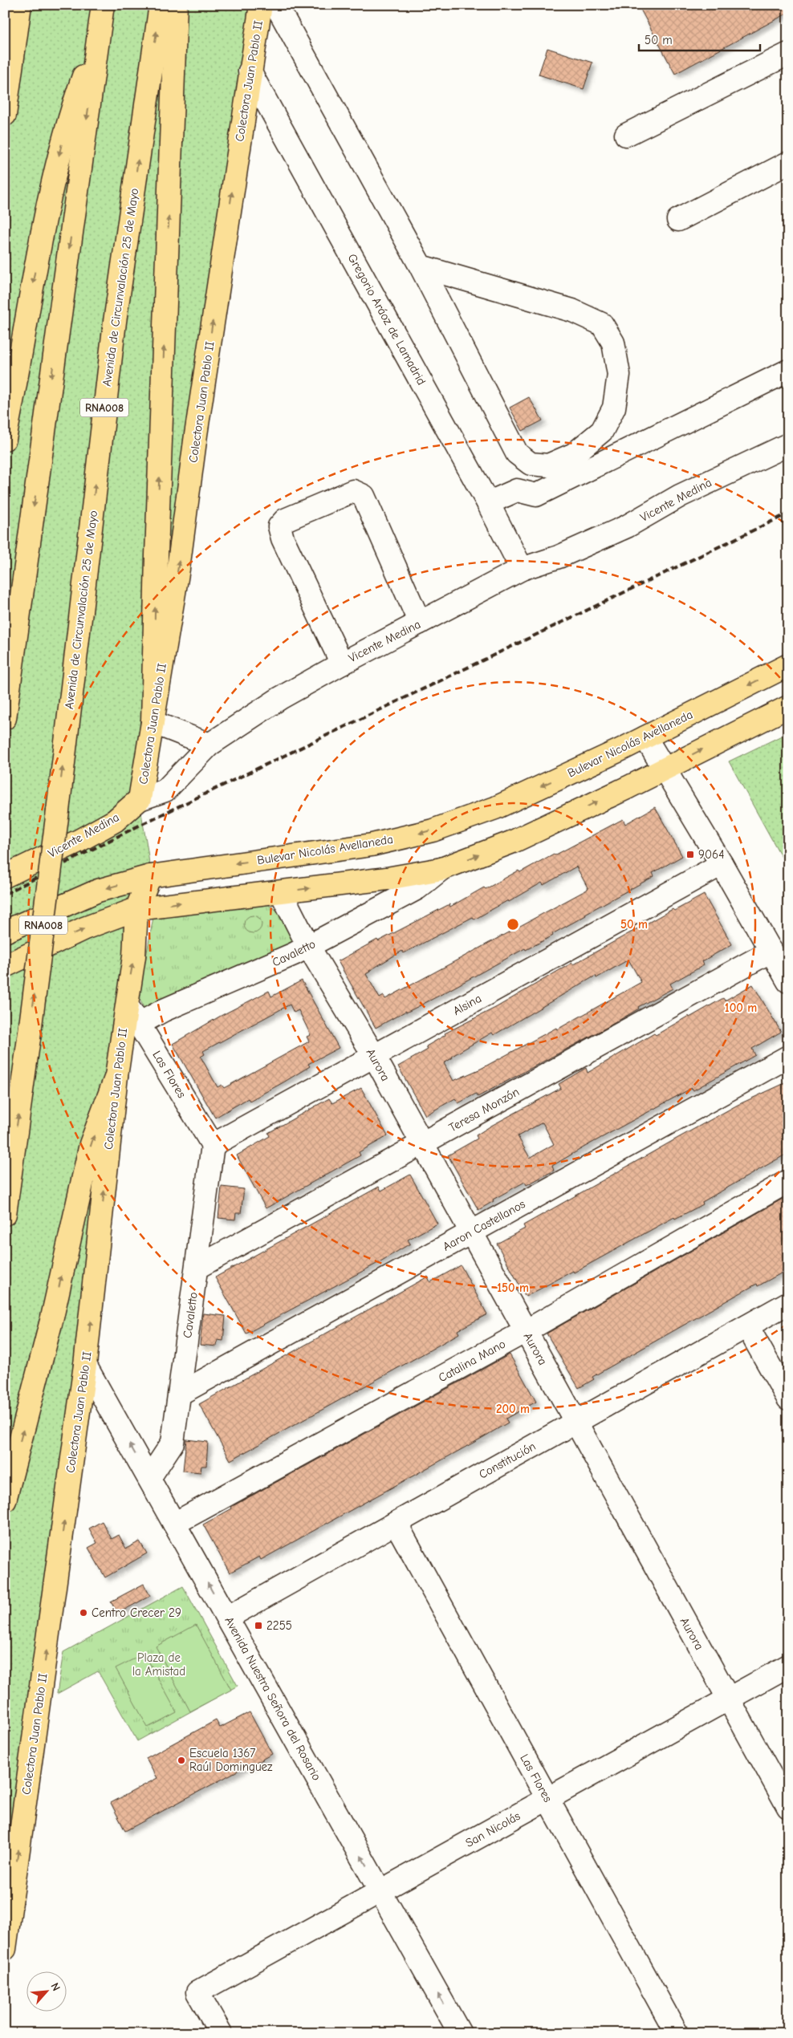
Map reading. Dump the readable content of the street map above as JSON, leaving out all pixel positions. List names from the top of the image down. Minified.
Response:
{"streets":{"main road":["Colectora Juan Pablo II","Avenida de Circunvalación 25 de Mayo","RNA008","Vicente Medina","Bulevar Nicolás Avellaneda"],"street":["Gregorio Aráoz de Lamadrid","Cavaletto","Alsina","Aurora","Las Flores","Teresa Monzón","Aaron Castellanos","Catalina Mano","Constitución","Avenida Nuestra Señora del Rosario","San Nicolás"]},"crossings":[["Colectora Juan Pablo II","Gregorio Aráoz de Lamadrid"],["Colectora Juan Pablo II","Vicente Medina"],["Colectora Juan Pablo II","Bulevar Nicolás Avellaneda"],["Colectora Juan Pablo II","Las Flores"],["Colectora Juan Pablo II","Avenida Nuestra Señora del Rosario"],["Gregorio Aráoz de Lamadrid","Vicente Medina"],["Cavaletto","Alsina"],["Cavaletto","Aurora"],["Cavaletto","Las Flores"],["Cavaletto","Teresa Monzón"],["Cavaletto","Aaron Castellanos"],["Cavaletto","Avenida Nuestra Señora del Rosario"],["Alsina","Aurora"],["Alsina","Las Flores"],["Aurora","Teresa Monzón"],["Aurora","Aaron Castellanos"],["Aurora","Catalina Mano"],["Aurora","Constitución"],["Aurora","San Nicolás"],["Las Flores","Constitución"],["Las Flores","San Nicolás"],["Catalina Mano","Avenida Nuestra Señora del Rosario"],["Constitución","Avenida Nuestra Señora del Rosario"],["Avenida Nuestra Señora del Rosario","San Nicolás"]],"one_way":["Avenida Nuestra Señora del Rosario"],"parks":["Plaza de la Amistad"],"places":{"transit":["9064","2255"],"other":["Centro Crecer 29","Escuela 1367 Raúl Dominguez"]},"scale_bar":"50 m","north":"top right","rings":["50 m","100 m","150 m","200 m"]}
